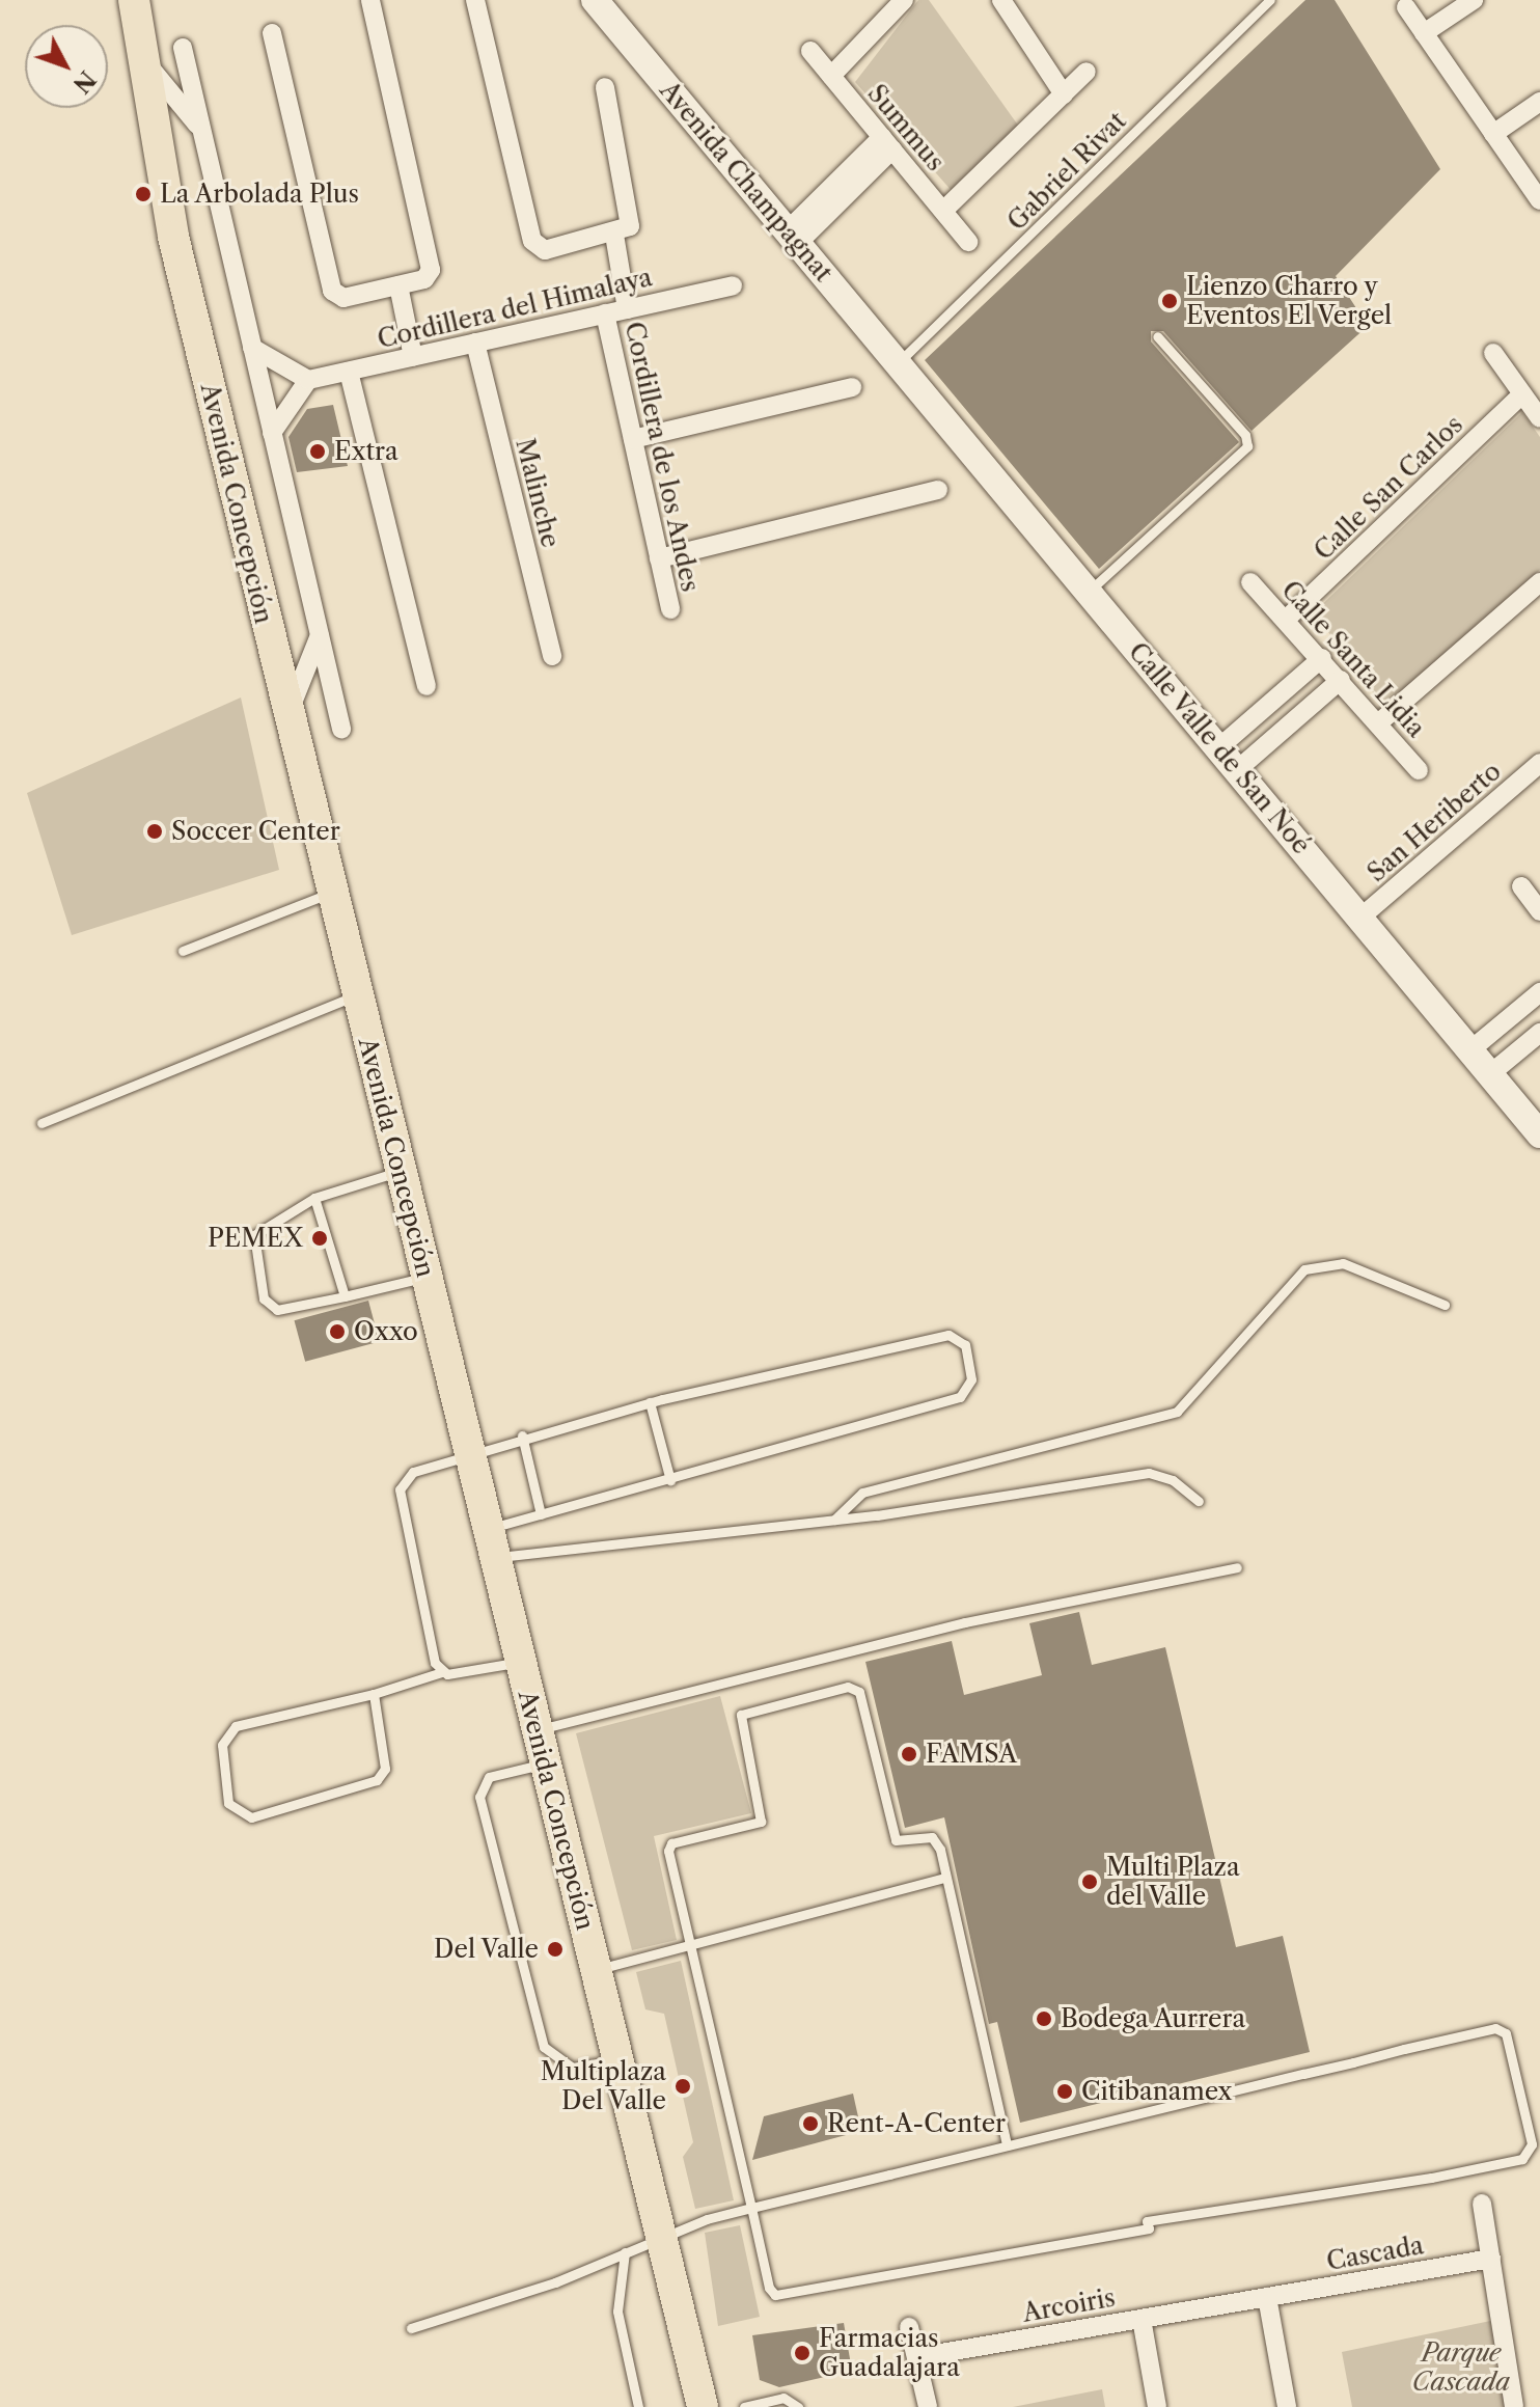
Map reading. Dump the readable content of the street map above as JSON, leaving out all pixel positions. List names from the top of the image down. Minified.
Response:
{"streets":{"main road":["Avenida Concepción"],"street":["Summus","Avenida Champagnat","Cordillera del Himalaya","Cordillera de los Andes","Calle San Carlos","Malinche","Calle Santa Lidia","Calle Valle de San Noé","San Heriberto","Cascada","Arcoiris"],"lane":["Gabriel Rivat"]},"crossings":[["Gabriel Rivat","Avenida Champagnat"],["Gabriel Rivat","Calle Valle de San Noé"],["Avenida Champagnat","Calle Valle de San Noé"],["Cordillera del Himalaya","Cordillera de los Andes"],["Cordillera del Himalaya","Malinche"],["Calle San Carlos","Calle Santa Lidia"],["Calle Valle de San Noé","San Heriberto"],["Cascada","Arcoiris"]],"parks":["Parque Cascada"],"places":["La Arbolada Plus","Lienzo Charro y Eventos El Vergel","Extra","Soccer Center","PEMEX","Oxxo","FAMSA","Multi Plaza del Valle","Del Valle","Bodega Aurrera","Multiplaza Del Valle","Citibanamex","Rent-A-Center","Farmacias Guadalajara"],"north":"bottom right"}
